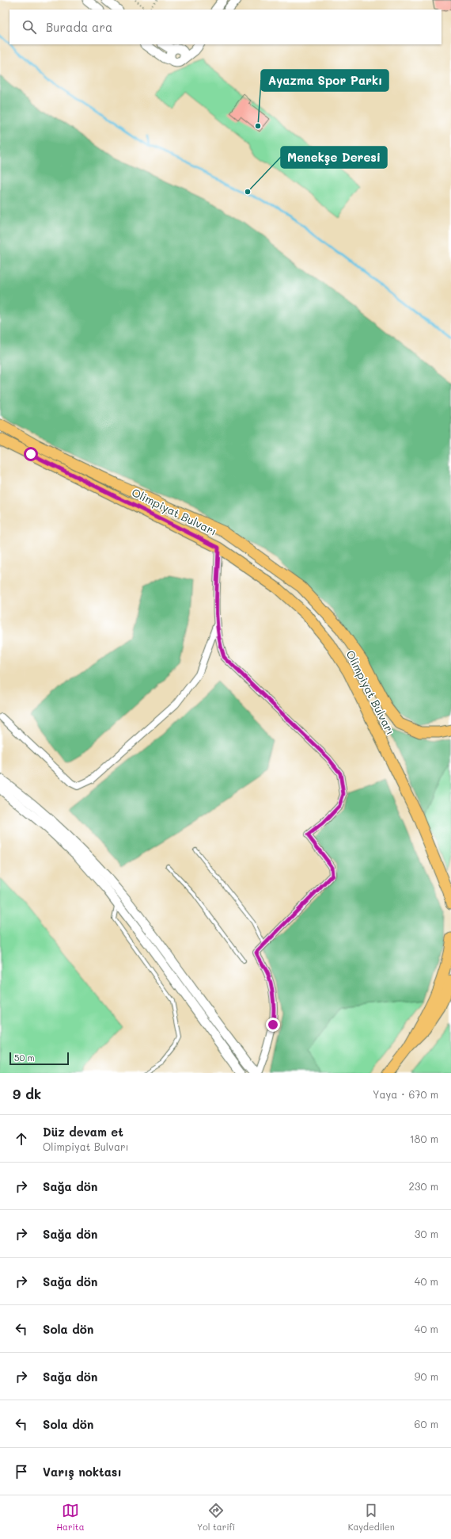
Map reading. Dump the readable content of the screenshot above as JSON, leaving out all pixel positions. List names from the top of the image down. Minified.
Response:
{"streets":{"main road":["Olimpiyat Bulvarı"]},"places":["Ayazma Spor Parkı","Menekşe Deresi"],"scale_bar":"50 m","page":{"search":"Burada ara","scale":"50 m","heading":["9 dk","Yaya · 670 m"],"list":[["Düz devam et","Olimpiyat Bulvarı","180 m"],["Sağa dön","230 m"],["Sağa dön","30 m"],["Sağa dön","40 m"],["Sola dön","40 m"],["Sağa dön","90 m"],["Sola dön","60 m"],"Varış noktası"],"nav":["Harita","Yol tarifi","Kaydedilen"]}}
